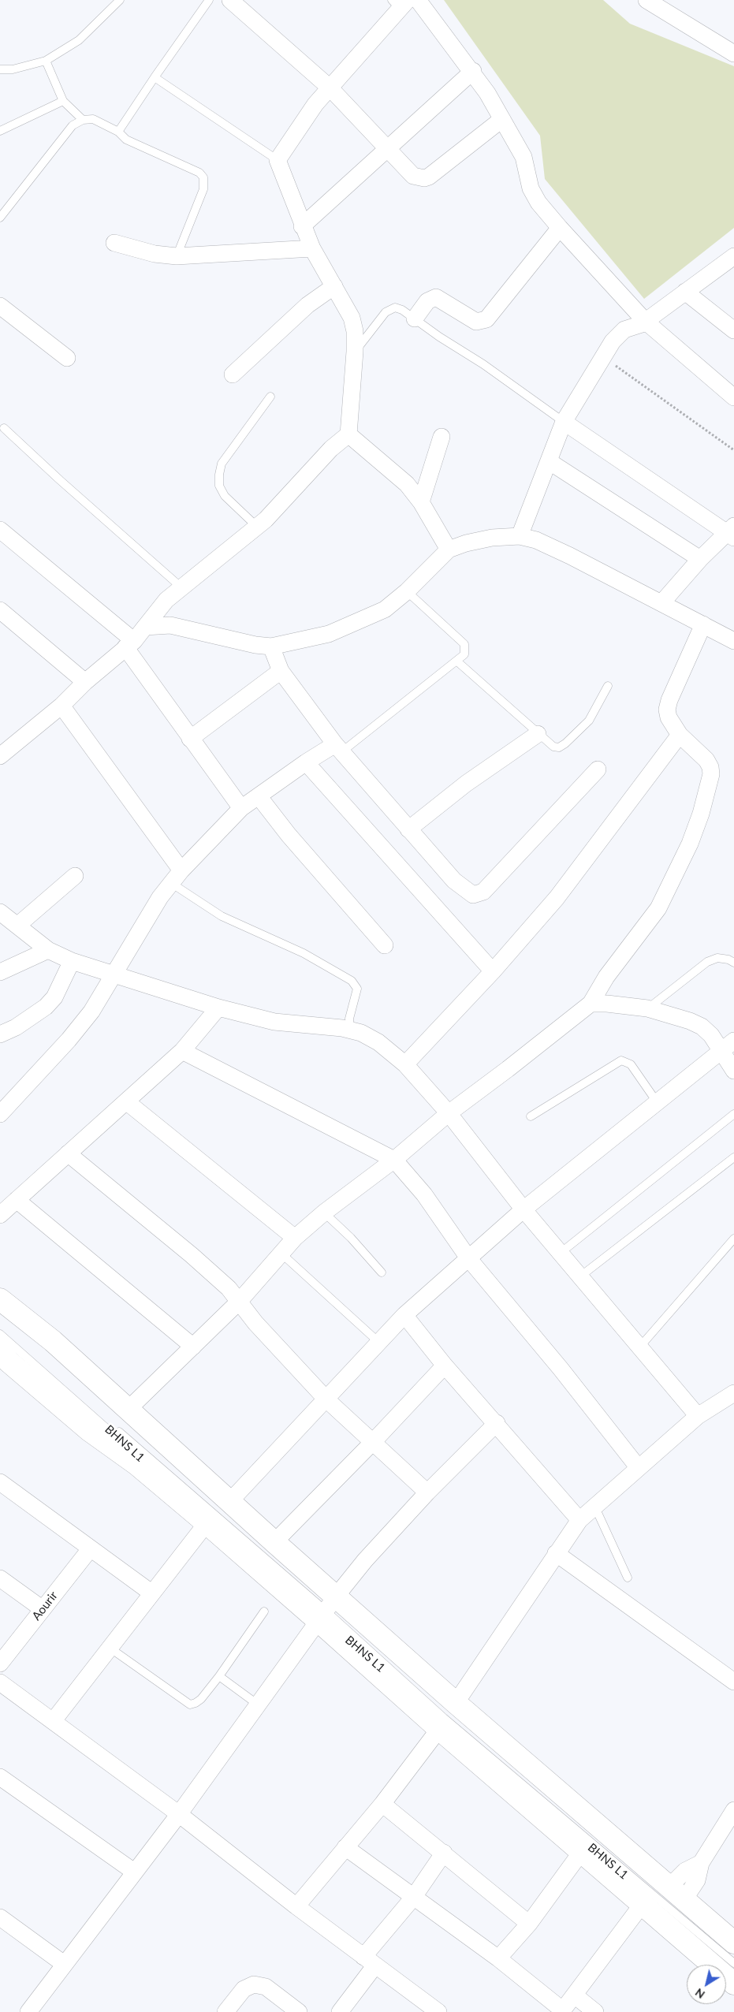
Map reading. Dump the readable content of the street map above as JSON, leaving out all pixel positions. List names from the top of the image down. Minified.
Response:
{"streets":{"street":["Aourir"],"lane":["BHNS L1"]},"north":"bottom left"}
